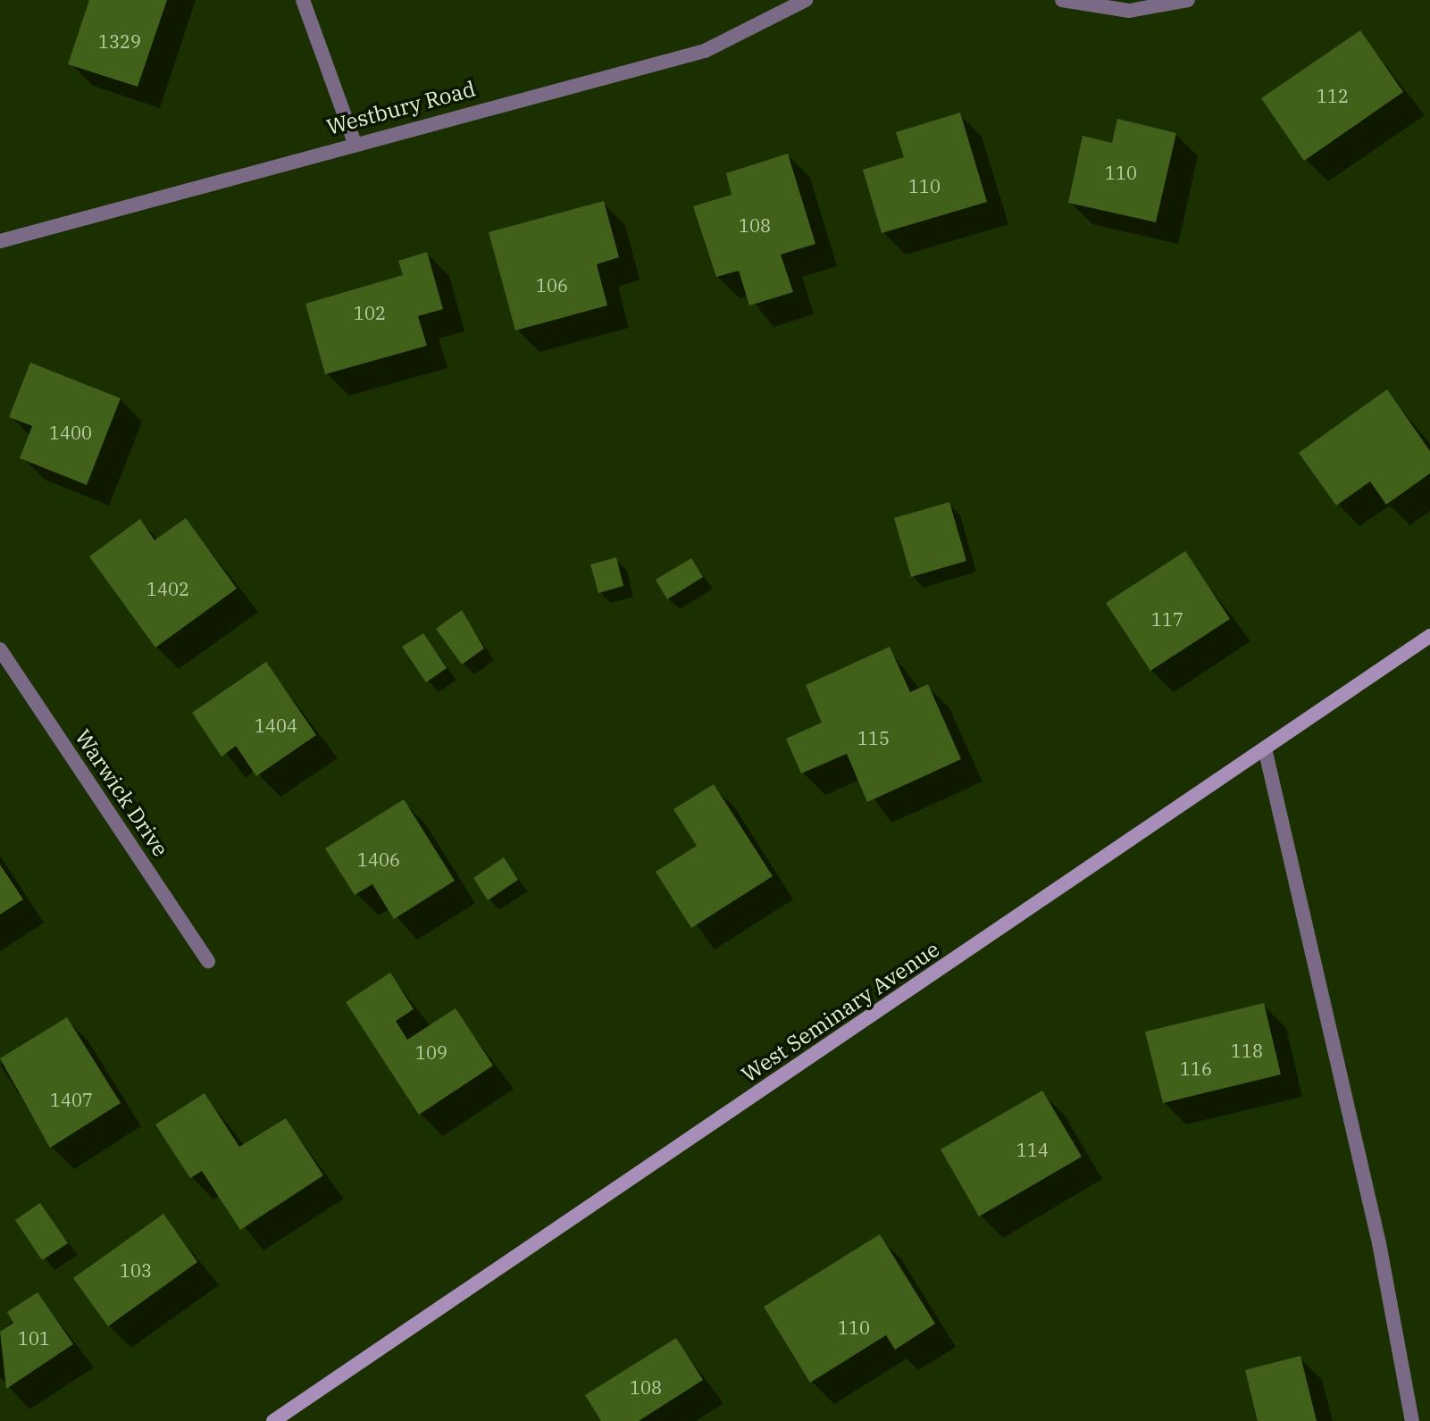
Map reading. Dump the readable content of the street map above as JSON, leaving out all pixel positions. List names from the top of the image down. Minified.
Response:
{"streets":{"main road":["West Seminary Avenue"],"street":["Westbury Road","Warwick Drive"]},"house_numbers":["1329","112","110","110","108","106","102","1400","1402","117","1404","115","1406","118","109","116","1407","114","103","110","101","108"]}
